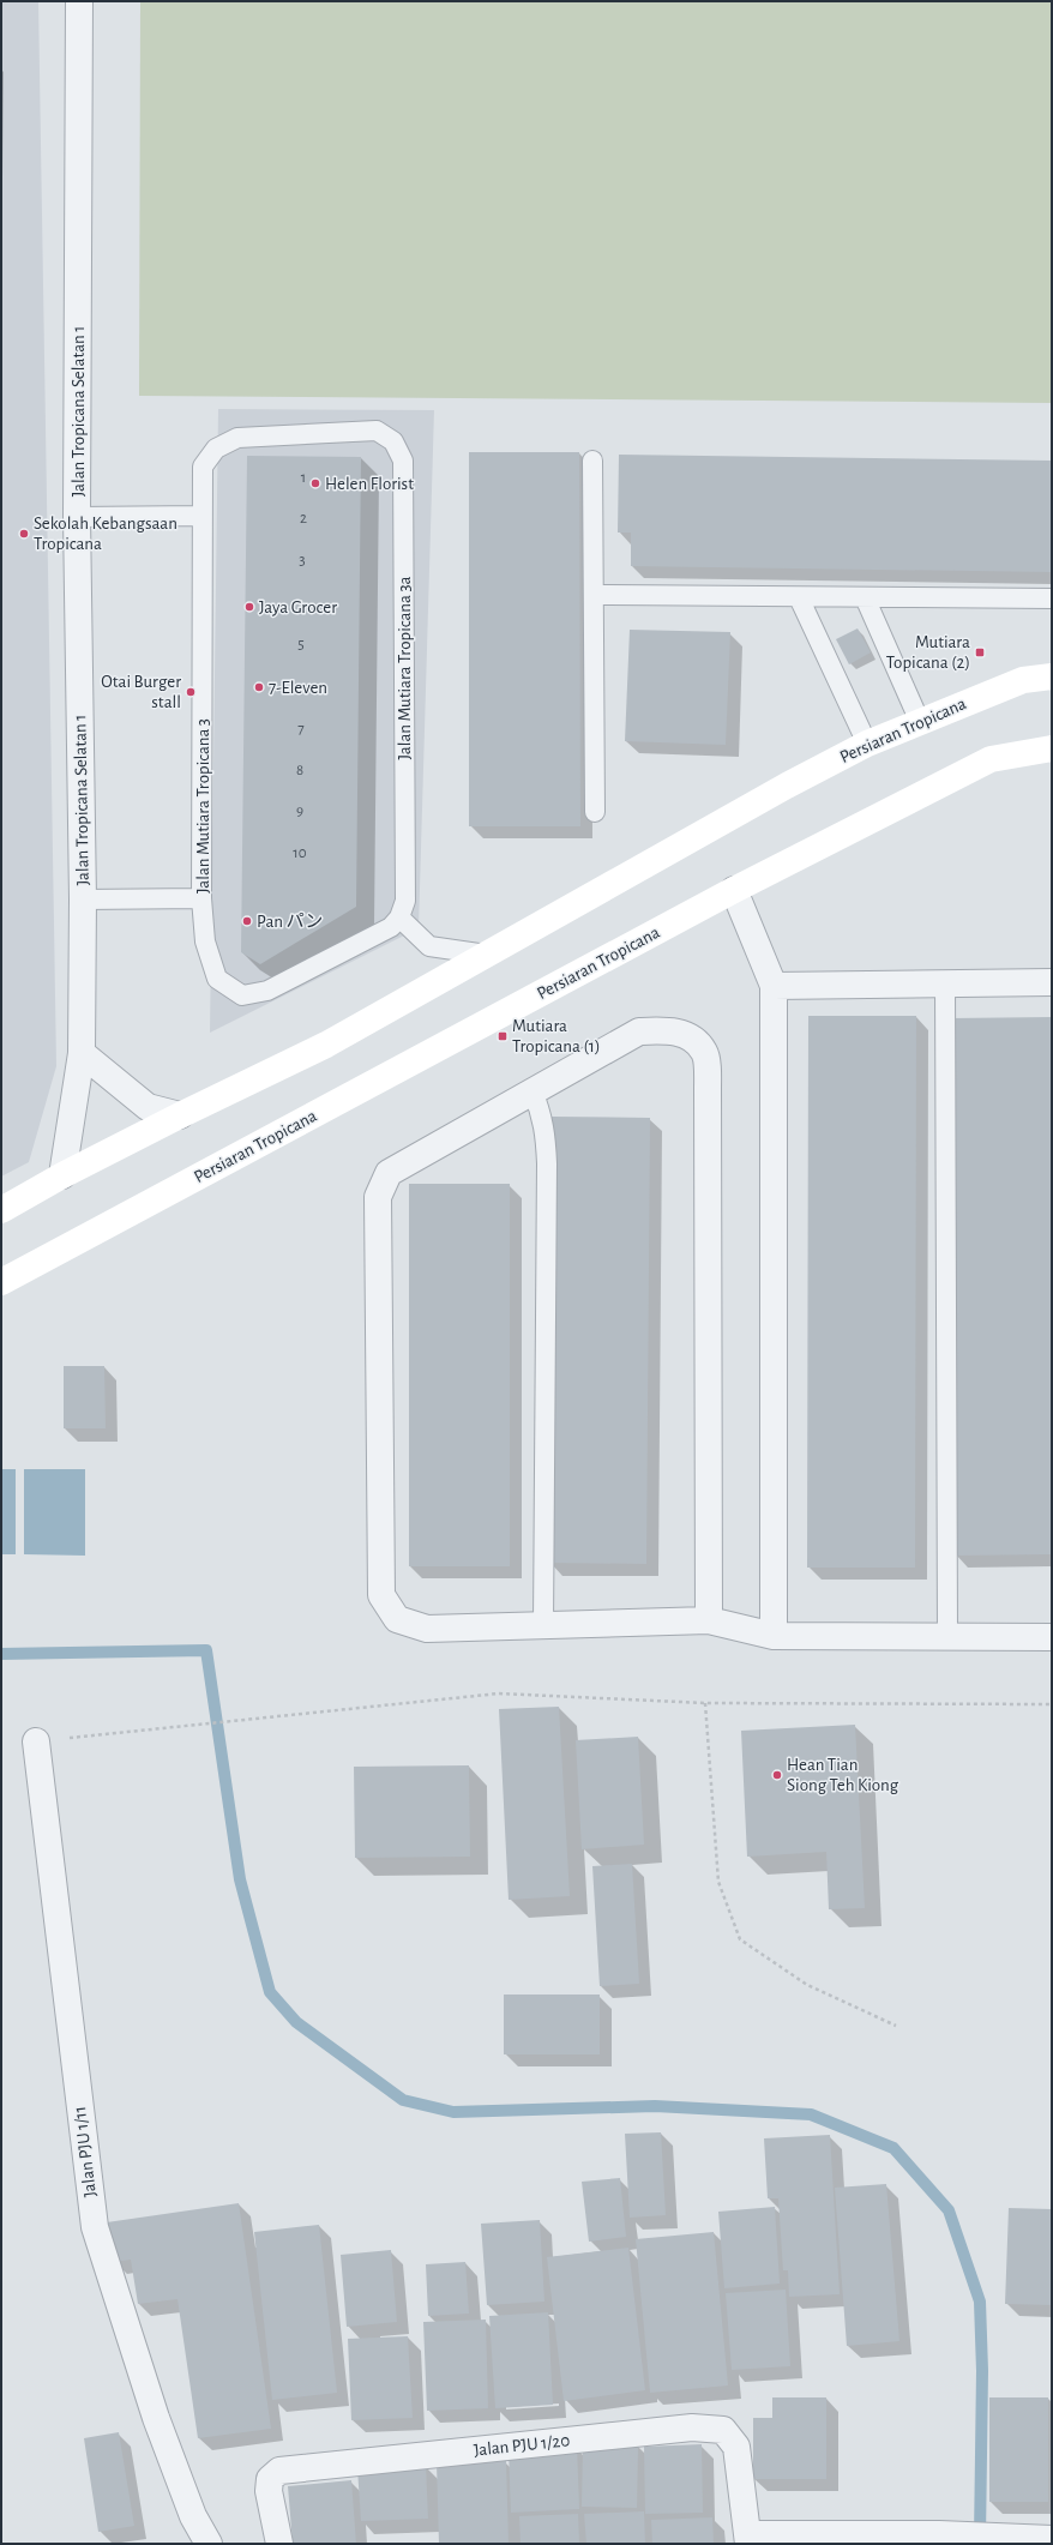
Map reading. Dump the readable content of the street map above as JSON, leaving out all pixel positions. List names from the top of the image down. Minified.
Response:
{"streets":{"main road":["Persiaran Tropicana"],"street":["Jalan Tropicana Selatan 1","Jalan PJU 1/11","Jalan PJU 1/20"],"lane":["Jalan Mutiara Tropicana 3a","Jalan Mutiara Tropicana 3"]},"crossings":[["Jalan Tropicana Selatan 1","Persiaran Tropicana"],["Jalan Mutiara Tropicana 3a","Jalan Mutiara Tropicana 3"]],"places":{"other":["Helen Florist","Sekolah Kebangsaan Tropicana","Jaya Grocer","7-Eleven","Otai Burger stall","Pan パン","Hean Tian Siong Teh Kiong"],"transit":["Mutiara Topicana (2)","Mutiara Tropicana (1)"]},"house_numbers":["1","2","3","5","7","8","9","10"]}
